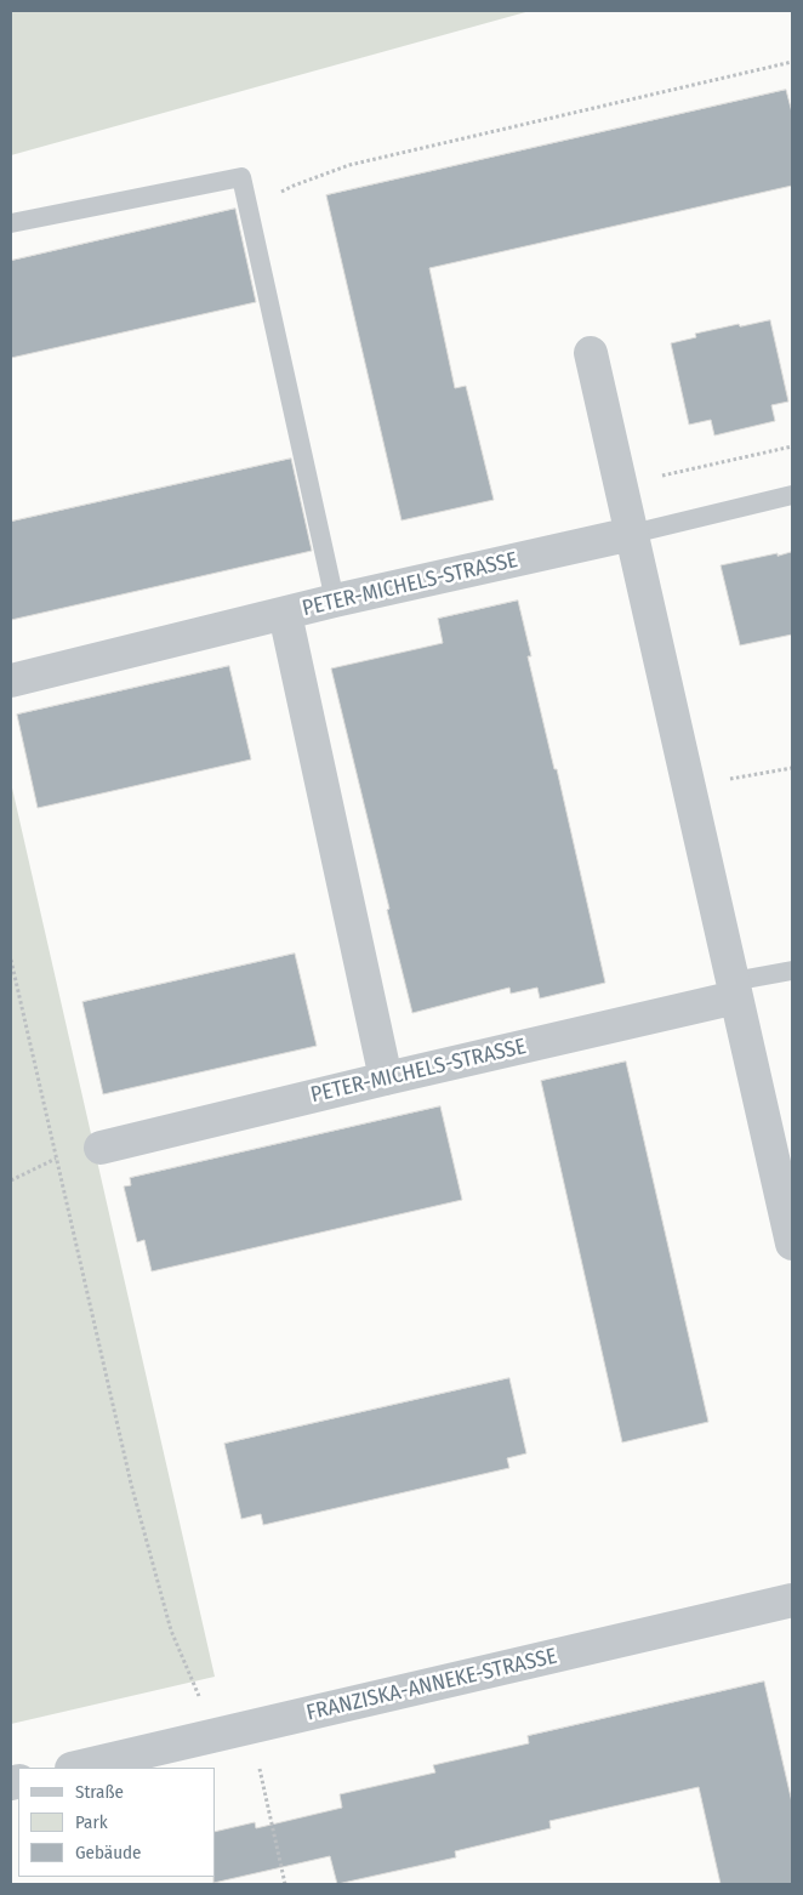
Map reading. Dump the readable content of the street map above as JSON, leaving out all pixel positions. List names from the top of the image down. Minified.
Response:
{"streets":{"street":["PETER-MICHELS-STRASSE","FRANZISKA-ANNEKE-STRASSE"]},"legend":["Straße","Park","Gebäude"]}
